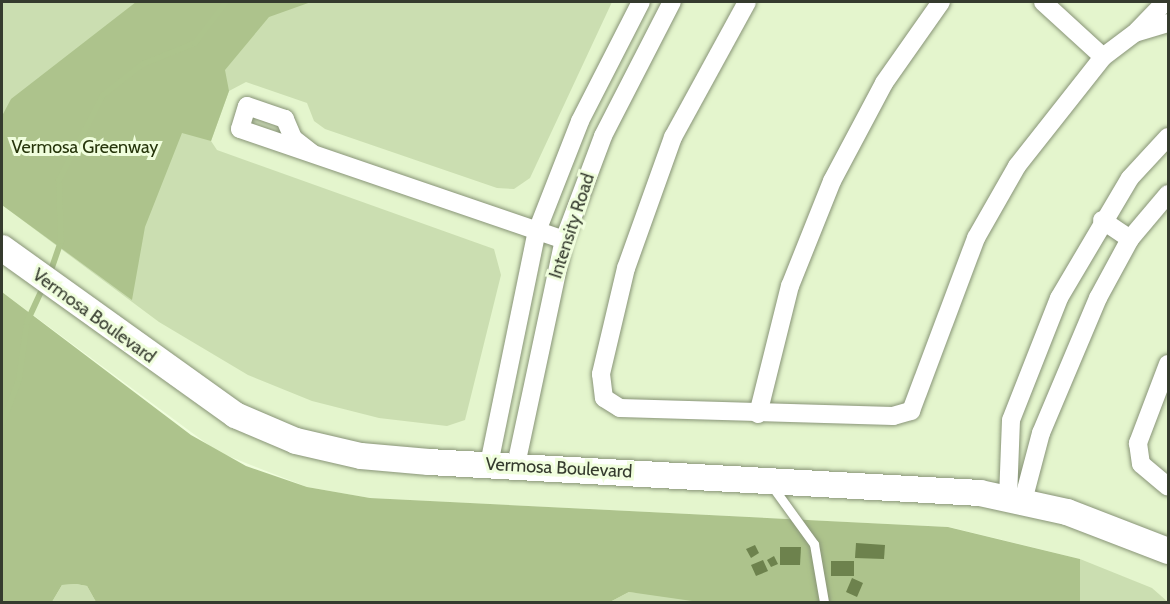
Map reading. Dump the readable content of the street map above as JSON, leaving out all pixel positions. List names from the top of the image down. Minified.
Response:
{"streets":{"main road":["Vermosa Boulevard"],"street":["Intensity Road"]},"crossings":[["Intensity Road","Vermosa Boulevard"]],"parks":["Vermosa Greenway"]}
